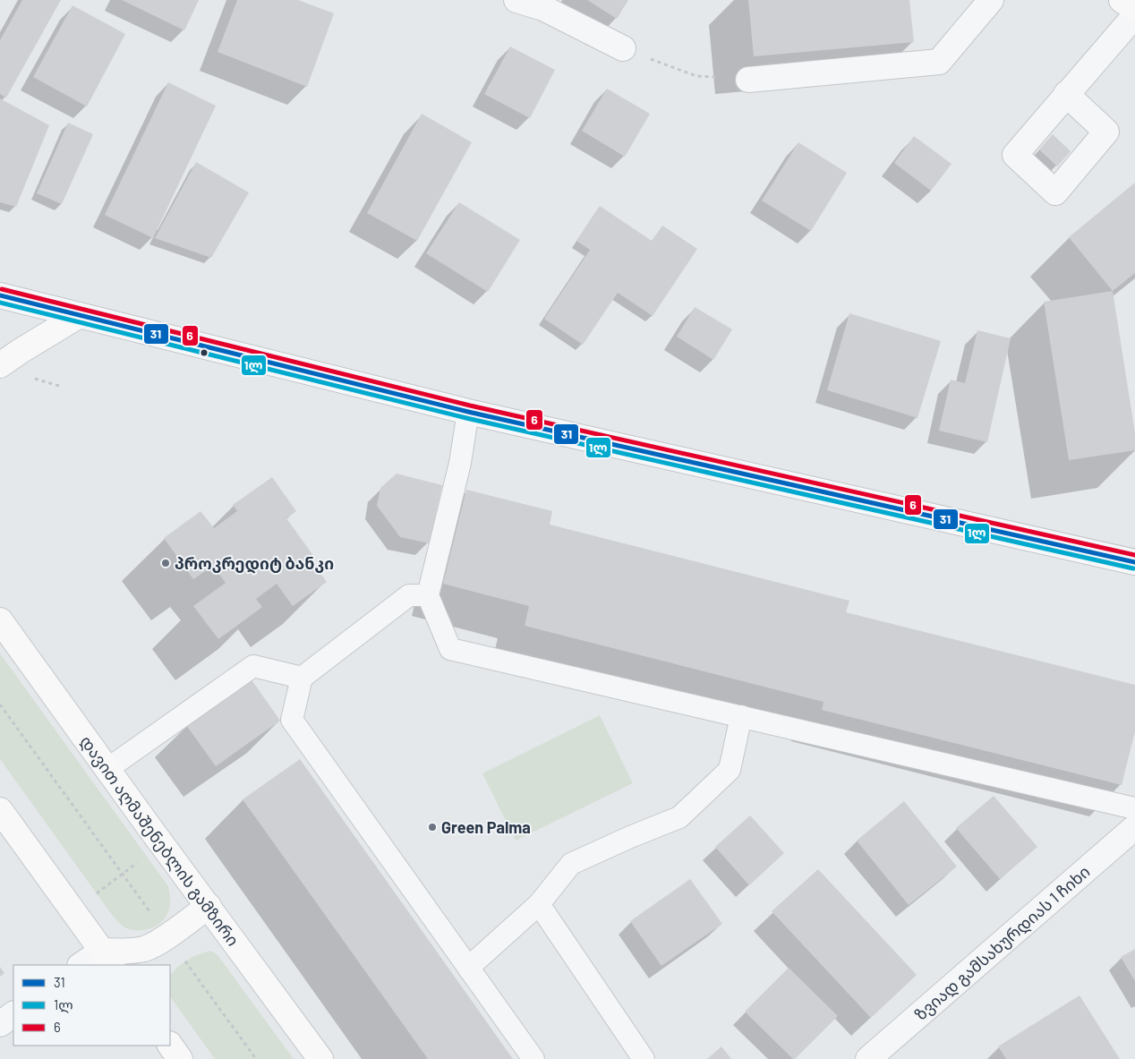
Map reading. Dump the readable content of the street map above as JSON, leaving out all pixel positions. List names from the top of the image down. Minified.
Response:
{"streets":{"main road":["დავით აღმაშენებლის გამზირი"],"street":["ზვიად გამსახურდიას 1 ჩიხი"]},"places":["პროკრედიტ ბანკი","Green Palma"],"lines":["transit line 6","transit line 31","transit line 1ლ"],"legend":["31","1ლ","6"]}
